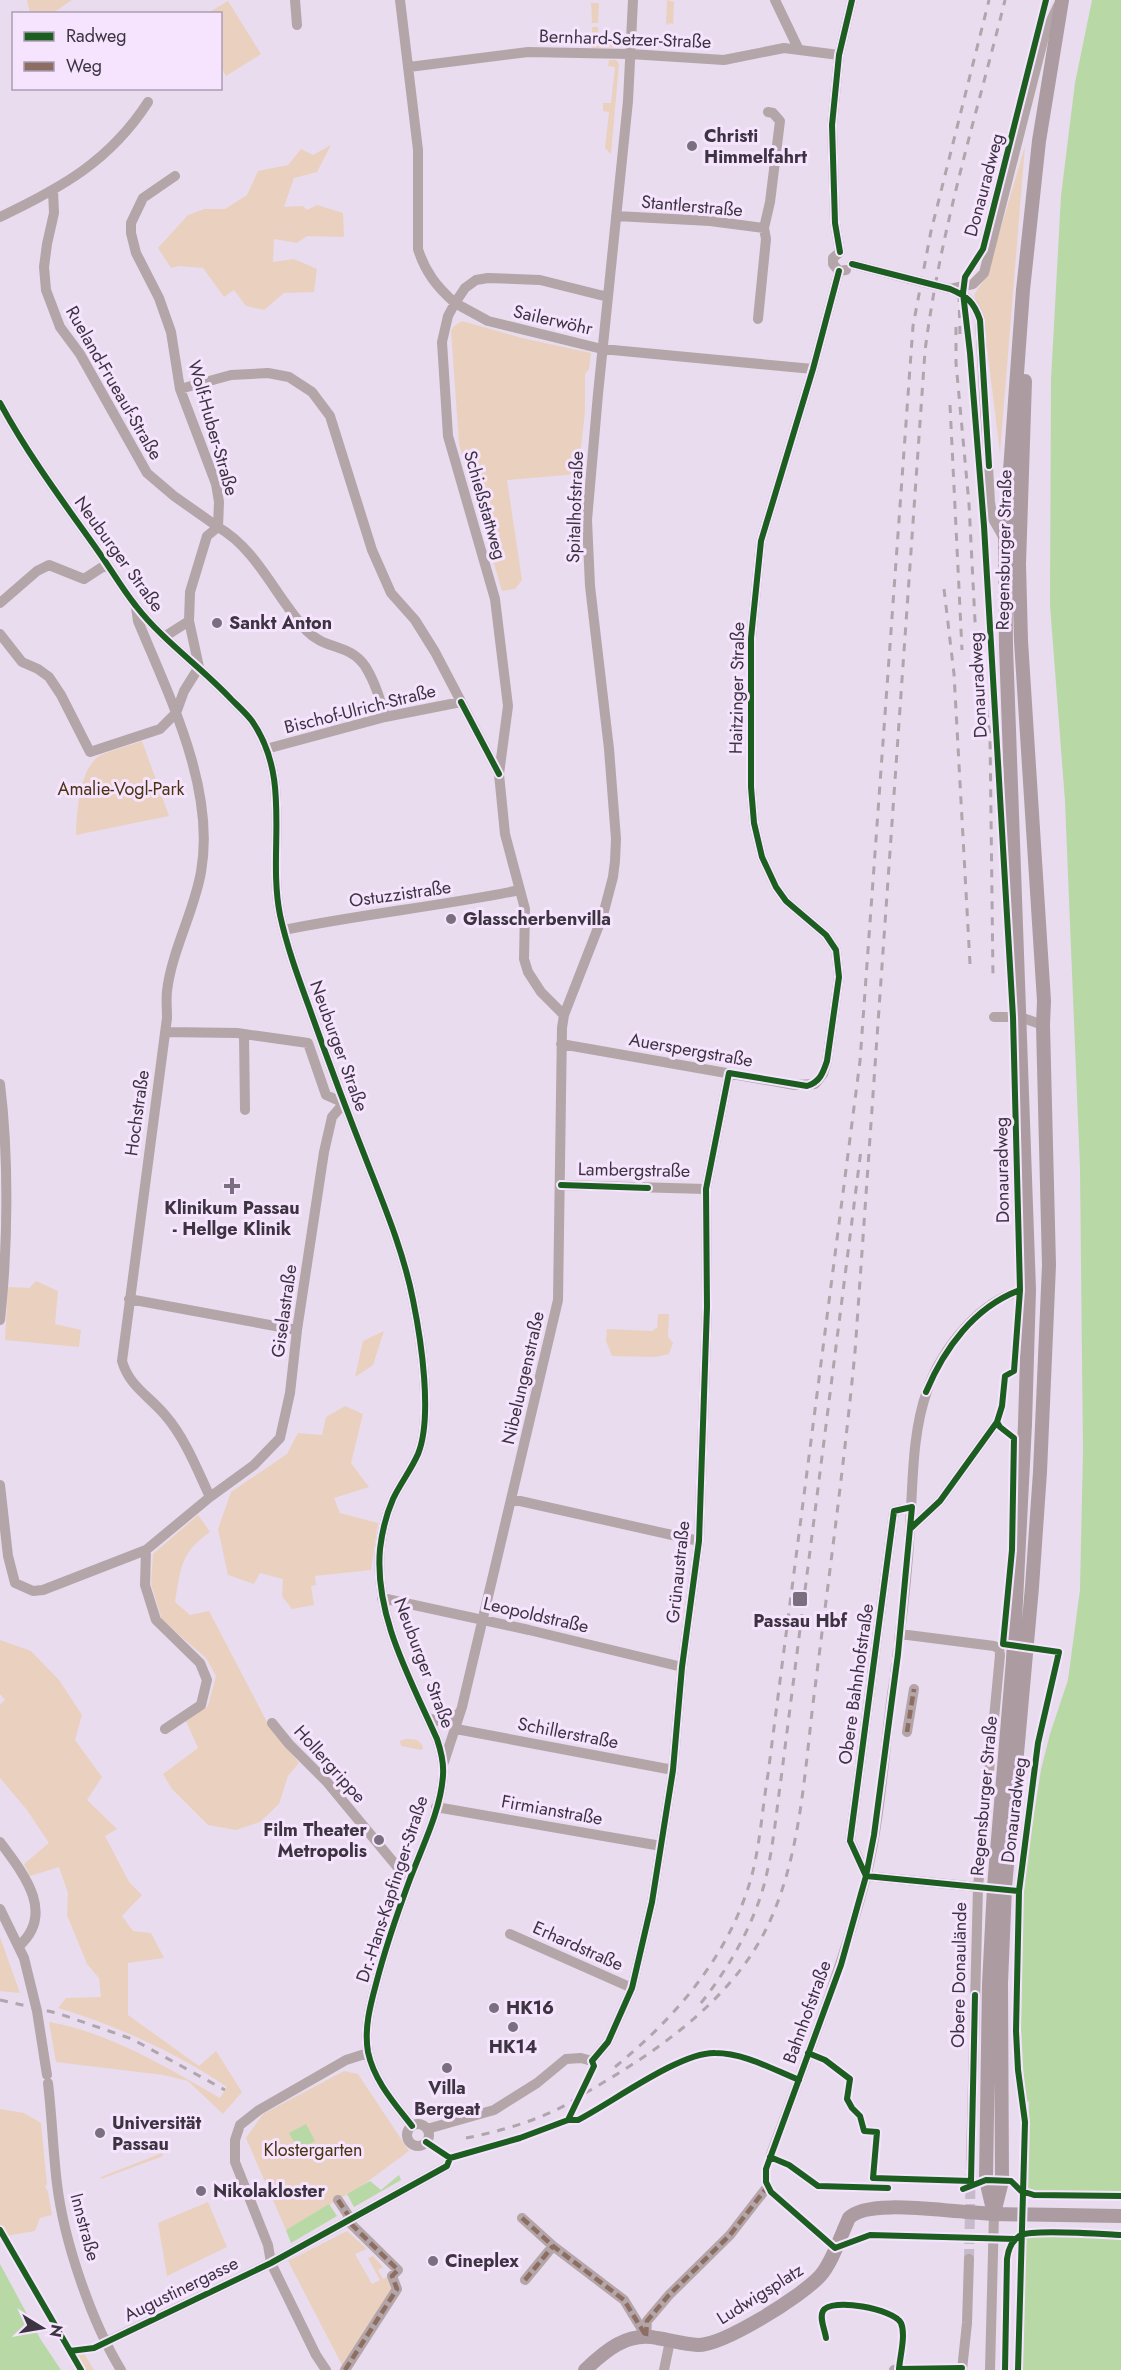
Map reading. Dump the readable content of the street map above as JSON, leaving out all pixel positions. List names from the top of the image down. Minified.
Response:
{"streets":{"main road":["Regensburger Straße","Ludwigsplatz"],"street":["Bernhard-Setzer-Straße","Stantlerstraße","Sailerwöhr","Rueland-Frueauf-Straße","Wolf-Huber-Straße","Schießstattweg","Spitalhofstraße","Neuburger Straße","Haitzinger Straße","Bischof-Ulrich-Straße","Ostuzzistraße","Auerspergstraße","Hochstraße","Lambergstraße","Giselastraße","Nibelungenstraße","Grünaustraße","Leopoldstraße","Obere Bahnhofstraße","Schillerstraße","Hollergrippe","Firmianstraße","Dr.-Hans-Kapfinger-Straße","Erhardstraße","Obere Donaulände","Bahnhofstraße","Innstraße","Augustinergasse"],"cycle path":["Donauradweg"]},"crossings":[["Bernhard-Setzer-Straße","Spitalhofstraße"],["Stantlerstraße","Spitalhofstraße"],["Sailerwöhr","Schießstattweg"],["Sailerwöhr","Spitalhofstraße"],["Sailerwöhr","Haitzinger Straße"],["Rueland-Frueauf-Straße","Wolf-Huber-Straße"],["Schießstattweg","Spitalhofstraße"],["Schießstattweg","Ostuzzistraße"],["Spitalhofstraße","Auerspergstraße"],["Spitalhofstraße","Nibelungenstraße"],["Regensburger Straße","Ludwigsplatz"],["Neuburger Straße","Bischof-Ulrich-Straße"],["Neuburger Straße","Ostuzzistraße"],["Neuburger Straße","Hochstraße"],["Neuburger Straße","Giselastraße"],["Neuburger Straße","Nibelungenstraße"],["Neuburger Straße","Leopoldstraße"],["Neuburger Straße","Dr.-Hans-Kapfinger-Straße"],["Haitzinger Straße","Auerspergstraße"],["Auerspergstraße","Nibelungenstraße"],["Auerspergstraße","Grünaustraße"],["Hochstraße","Giselastraße"],["Lambergstraße","Nibelungenstraße"],["Lambergstraße","Grünaustraße"],["Nibelungenstraße","Leopoldstraße"],["Nibelungenstraße","Schillerstraße"],["Nibelungenstraße","Dr.-Hans-Kapfinger-Straße"],["Grünaustraße","Leopoldstraße"],["Grünaustraße","Schillerstraße"],["Grünaustraße","Firmianstraße"],["Grünaustraße","Dr.-Hans-Kapfinger-Straße"],["Grünaustraße","Erhardstraße"],["Obere Bahnhofstraße","Bahnhofstraße"],["Hollergrippe","Dr.-Hans-Kapfinger-Straße"],["Firmianstraße","Dr.-Hans-Kapfinger-Straße"],["Innstraße","Augustinergasse"]],"parks":["Amalie-Vogl-Park","Klostergarten"],"places":{"other":["Christi Himmelfahrt","Sankt Anton","Glasscherbenvilla","Film Theater Metropolis","HK16","HK14","Villa Bergeat","Universität Passau","Nikolakloster","Cineplex"],"health":["Klinikum Passau - Hellge Klinik"],"transit":["Passau Hbf"]},"legend":["Radweg","Weg"],"north":"right"}
